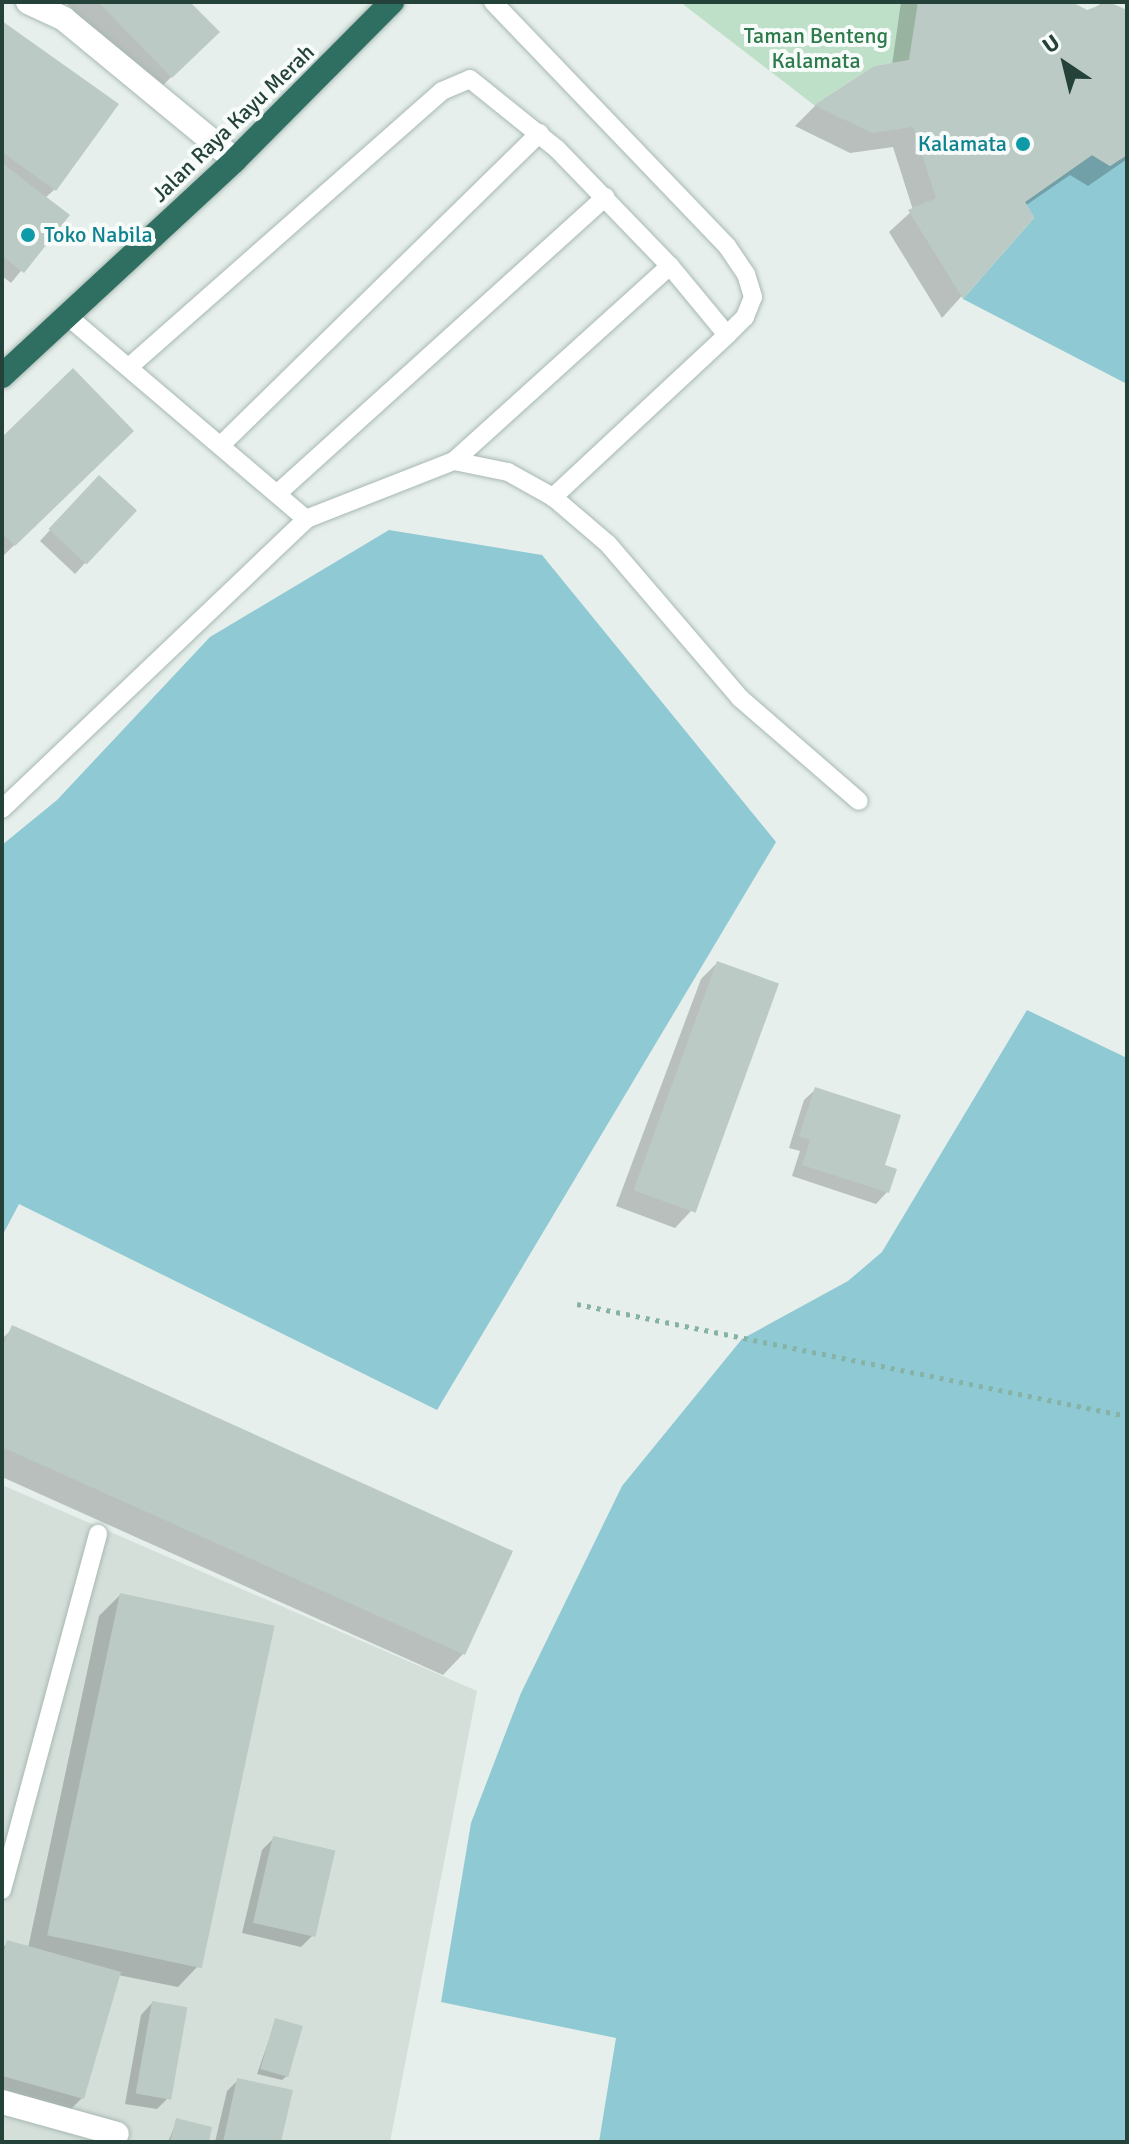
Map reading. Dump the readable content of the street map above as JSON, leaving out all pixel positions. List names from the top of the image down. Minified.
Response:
{"streets":{"highway":["Jalan Raya Kayu Merah"]},"parks":["Taman Benteng Kalamata"],"places":["Kalamata","Toko Nabila"],"north":"top left"}
